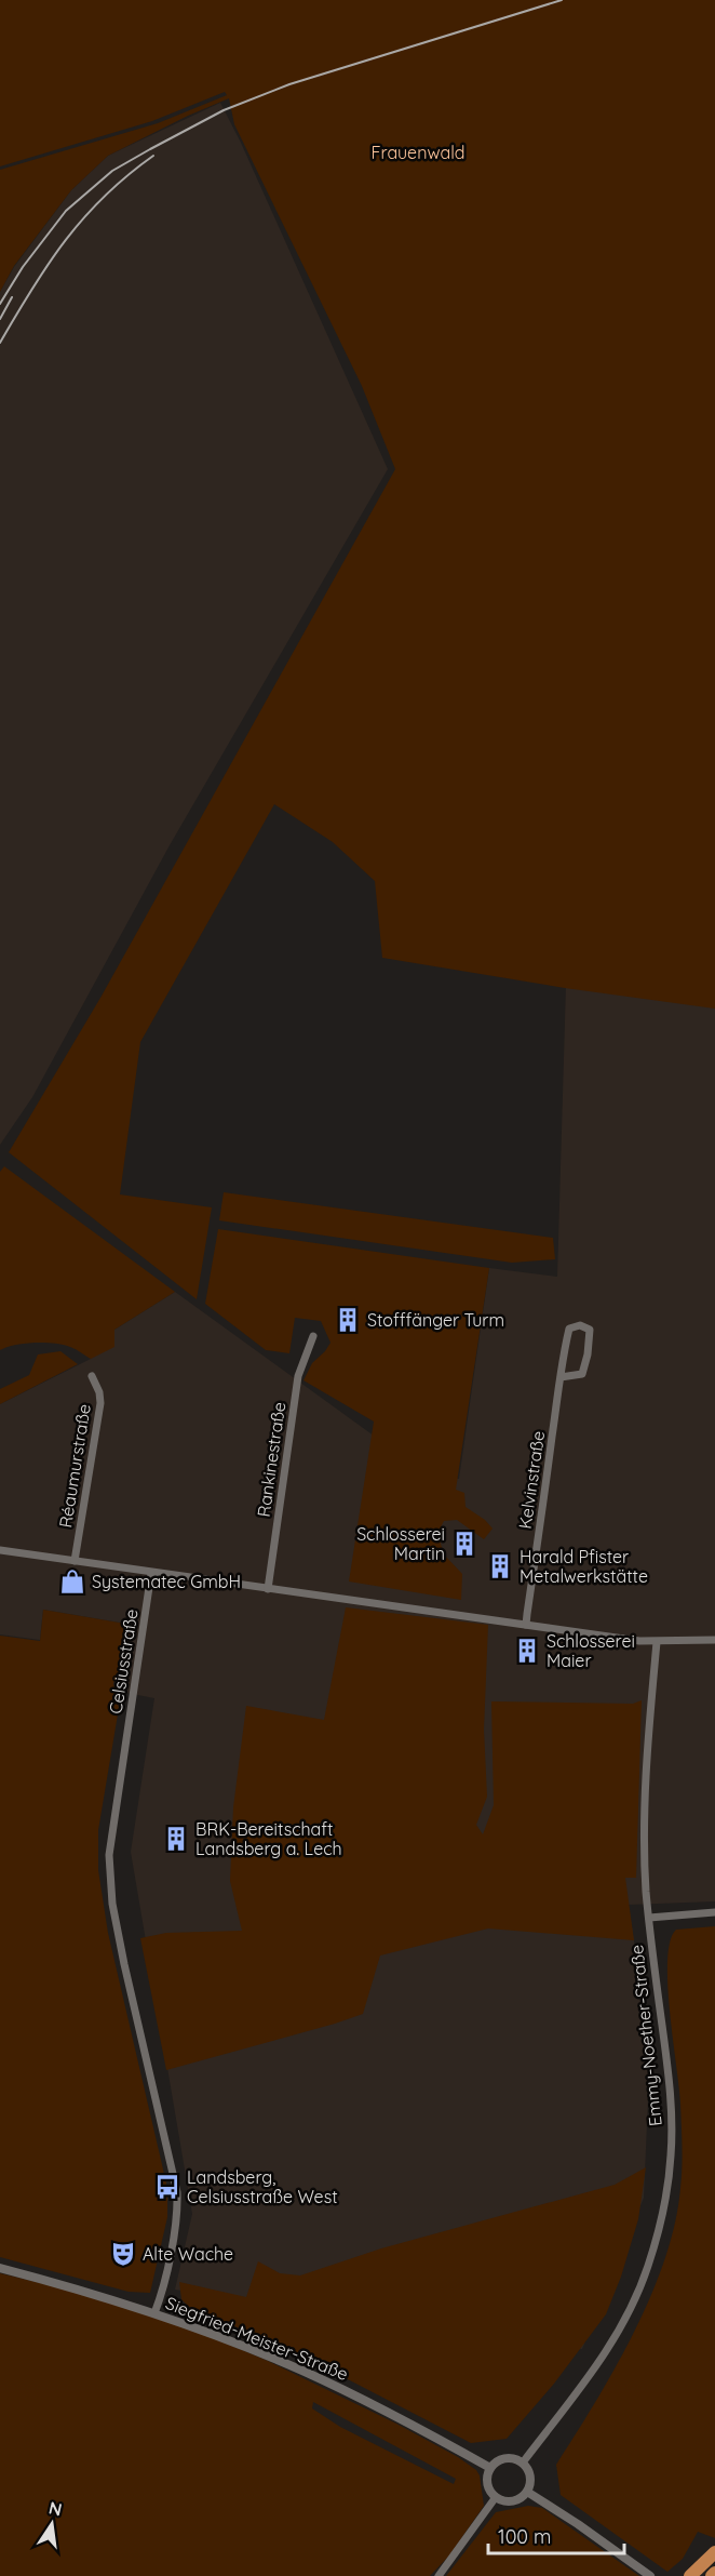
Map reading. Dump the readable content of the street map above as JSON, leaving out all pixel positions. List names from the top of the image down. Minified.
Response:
{"streets":{"street":["Rankinestraße","Réaumurstraße","Kelvinstraße","Celsiusstraße","Emmy-Noether-Straße","Siegfried-Meister-Straße"]},"crossings":[["Celsiusstraße","Siegfried-Meister-Straße"],["Emmy-Noether-Straße","Siegfried-Meister-Straße"]],"parks":["Frauenwald"],"places":{"building":["Stofffänger Turm","Schlosserei Martin","Harald Pfister Metalwerkstätte","Schlosserei Maier","BRK-Bereitschaft Landsberg a. Lech"],"shop":["Systematec GmbH"],"bus stop":["Landsberg, Celsiusstraße West"],"theatre":["Alte Wache"]},"scale_bar":"100 m","north":"top"}
